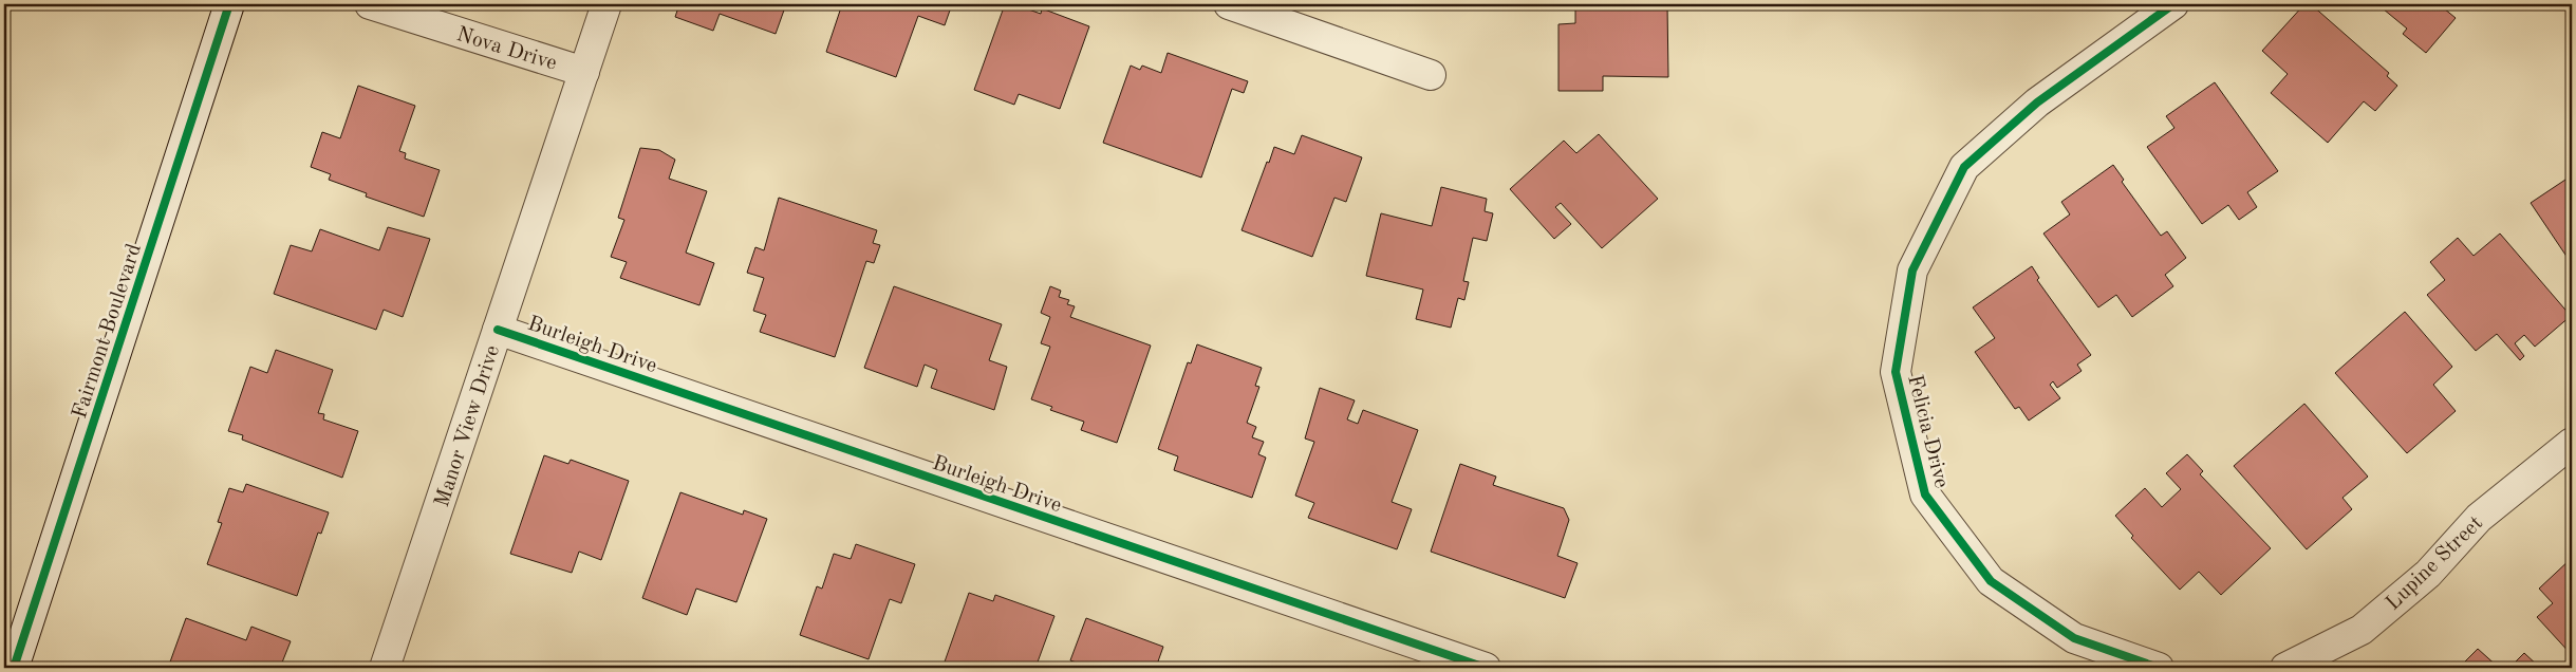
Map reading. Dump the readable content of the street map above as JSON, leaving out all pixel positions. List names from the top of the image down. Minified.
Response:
{"streets":{"street":["Nova Drive","Fairmont Boulevard","Burleigh Drive","Manor View Drive","Felicia Drive","Lupine Street"]},"crossings":[["Nova Drive","Manor View Drive"],["Burleigh Drive","Manor View Drive"]]}
